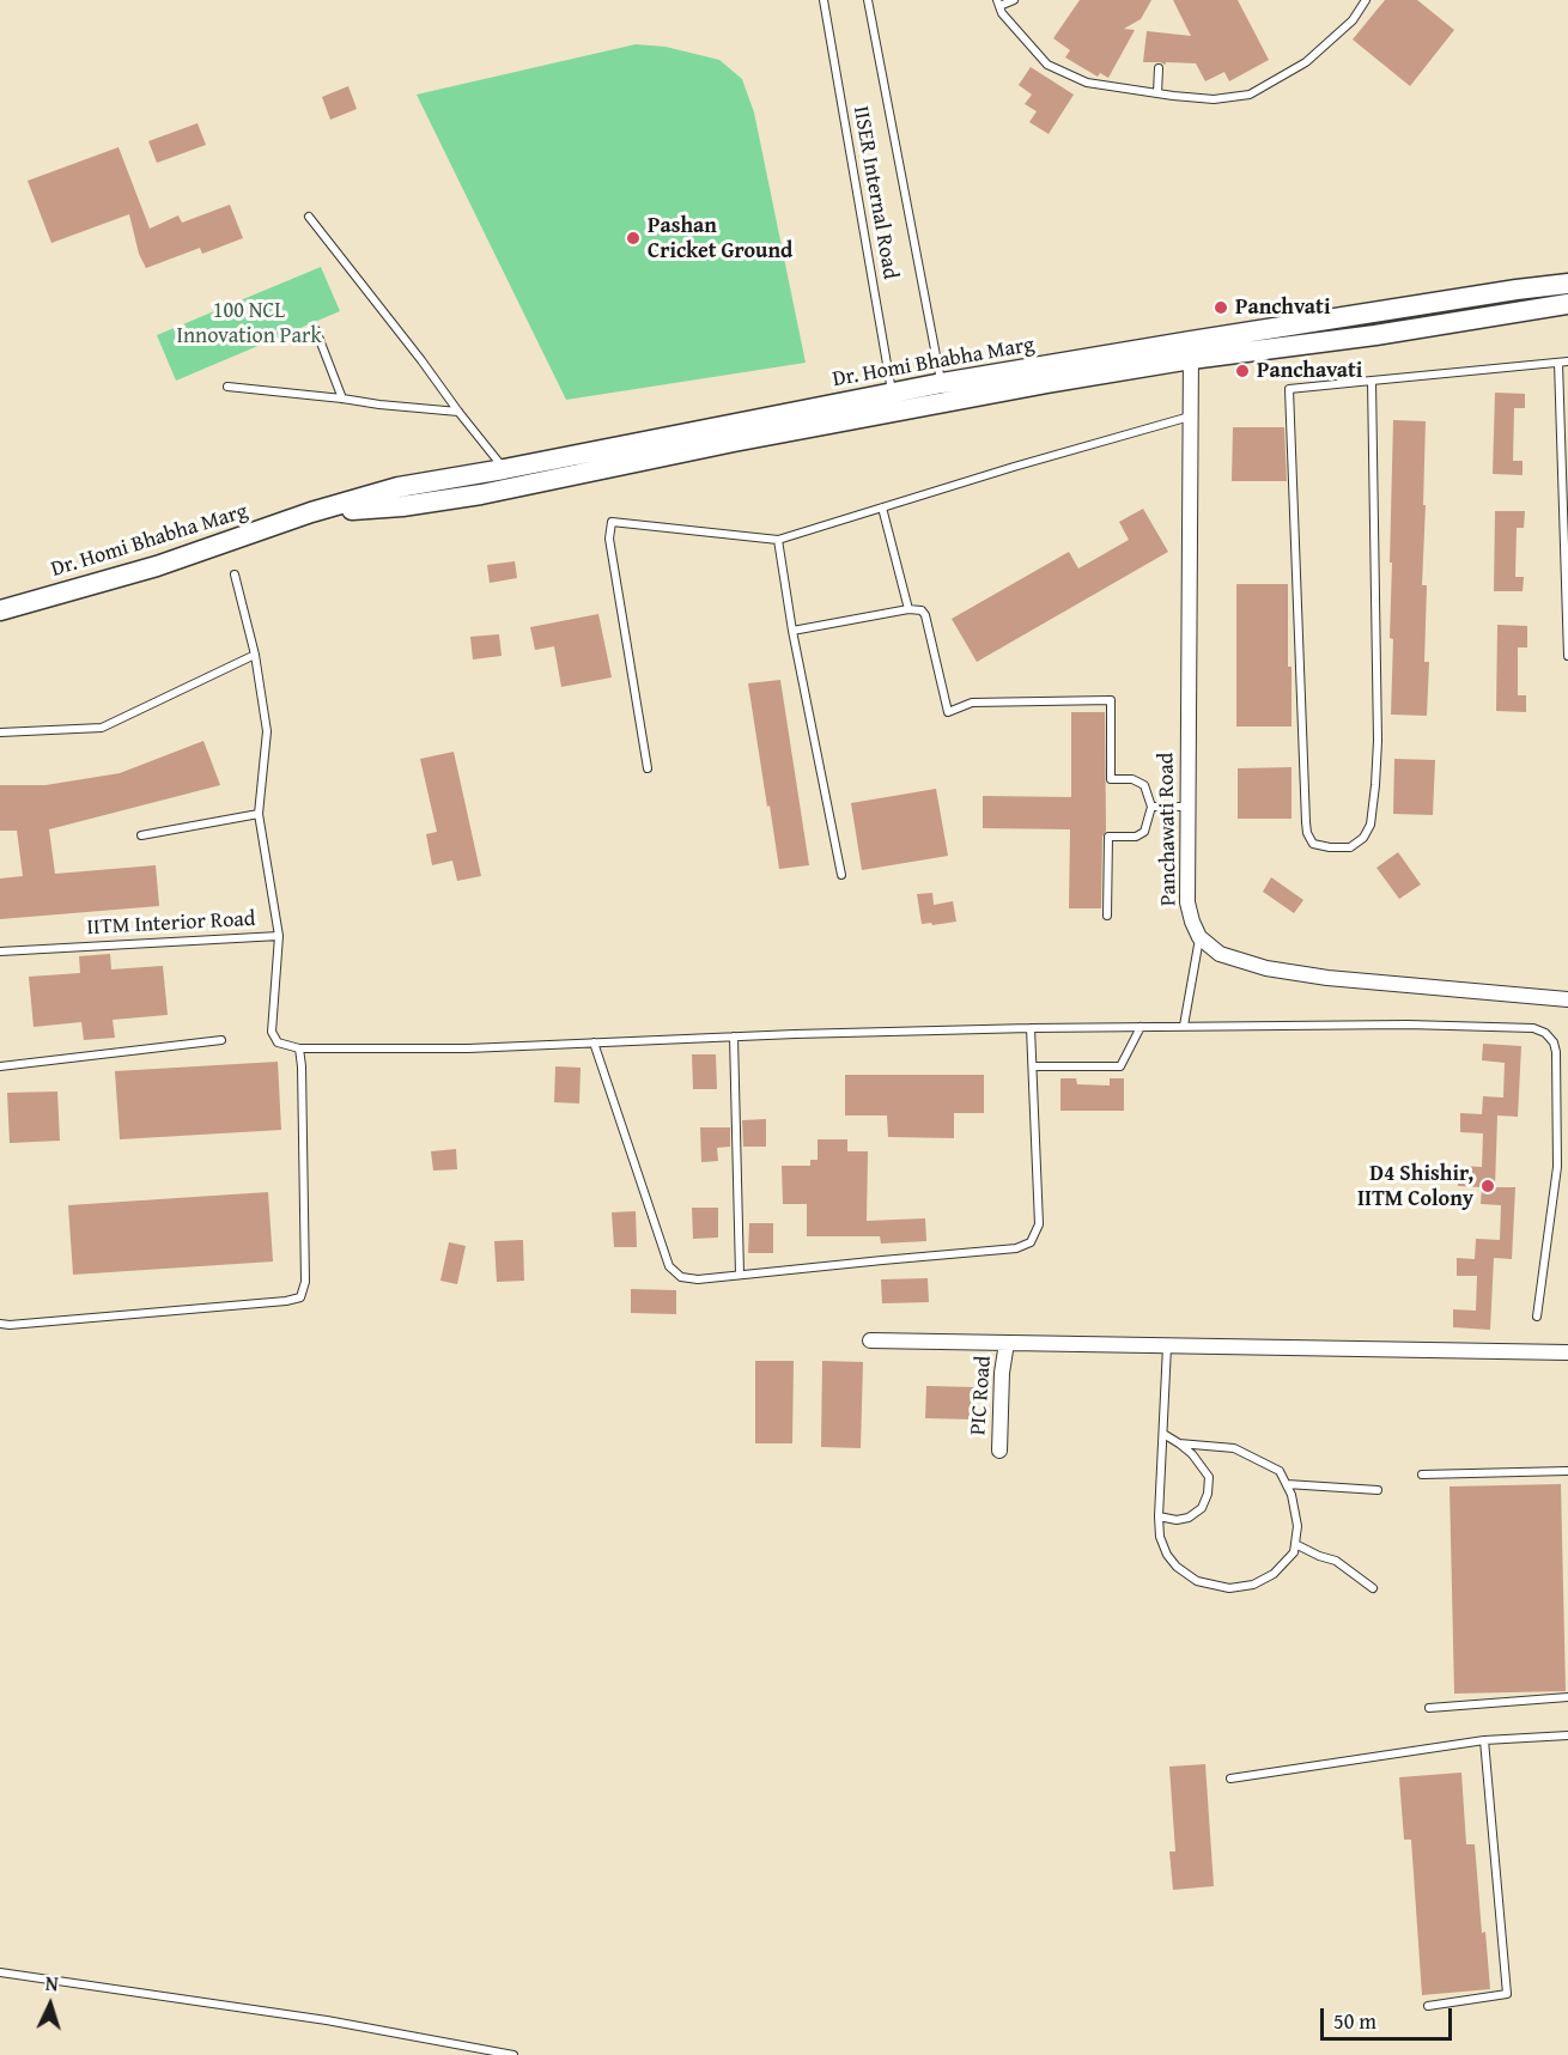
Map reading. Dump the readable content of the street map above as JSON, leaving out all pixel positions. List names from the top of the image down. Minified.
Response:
{"streets":{"main road":["Dr. Homi Bhabha Marg"],"street":["Panchawati Road","PIC Road"],"lane":["IISER Internal Road","IITM Interior Road"]},"crossings":[["IISER Internal Road","Dr. Homi Bhabha Marg"],["Dr. Homi Bhabha Marg","Panchawati Road"]],"parks":["100 NCL Innovation Park"],"places":["Pashan Cricket Ground","Panchvati","Panchavati","D4 Shishir, IITM Colony"],"scale_bar":"50 m","north":"top"}
